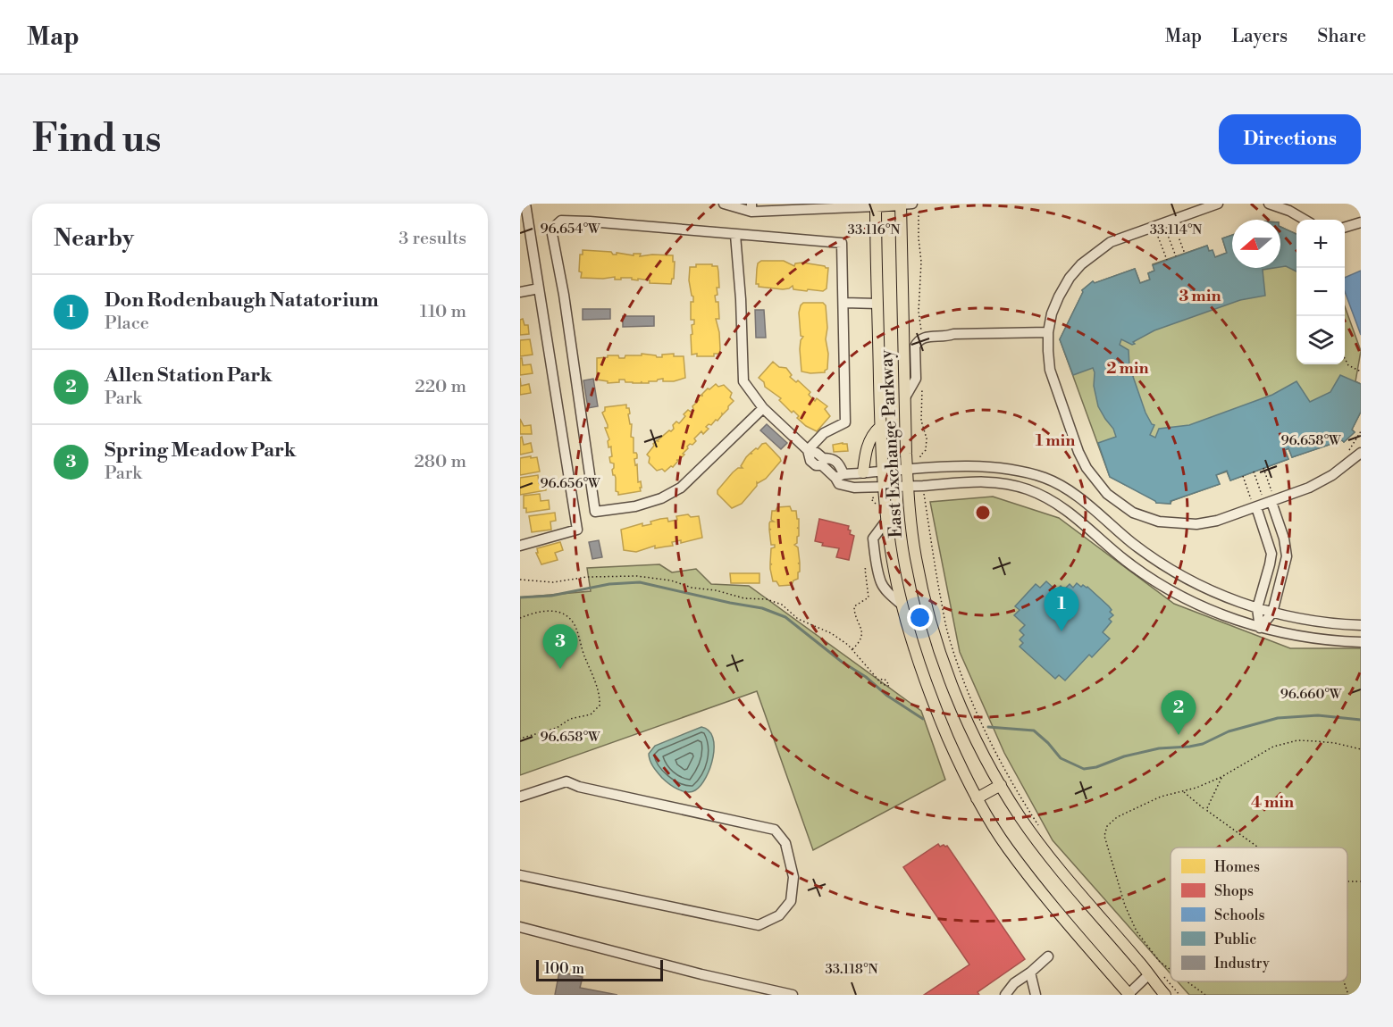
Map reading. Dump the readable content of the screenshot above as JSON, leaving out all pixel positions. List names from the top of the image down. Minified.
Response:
{"streets":{"main road":["East Exchange Parkway"]},"legend":["Homes","Shops","Schools","Public","Industry"],"scale_bar":"100 m","north":"left","page":{"header":"Map","nav":["Map","Layers","Share"],"buttons":"Directions","title":"Find us","heading":["Nearby","3 results"],"map_buttons":["+","−"],"list":[{"mark":"1","name":"Don Rodenbaugh Natatorium","note":"Place","value":"110 m"},{"mark":"2","name":"Allen Station Park","note":"Park","value":"220 m"},{"mark":"3","name":"Spring Meadow Park","note":"Park","value":"280 m"}],"pins":["1","3","2"],"scale":"100 m"},"coordinates":["96.654°W","33.116°N","33.114°N","96.658°W","96.656°W","96.660°W","33.118°N"],"rings":["3 min","2 min","1 min","4 min"]}
